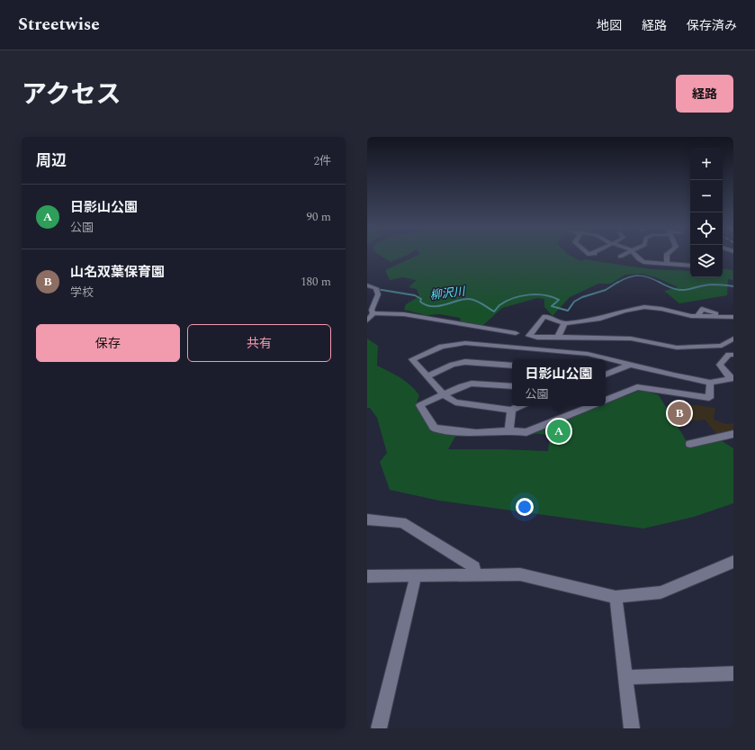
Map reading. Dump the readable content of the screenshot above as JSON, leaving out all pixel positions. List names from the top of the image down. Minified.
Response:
{"water":["柳沢川"],"page":{"header":"Streetwise","nav":["地図","経路","保存済み"],"title":"アクセス","buttons":["経路",["保存","共有"]],"heading":["周辺","2件"],"map_buttons":["+","−"],"list":[{"mark":"A","name":"日影山公園","note":"公園","value":"90 m"},{"mark":"B","name":"山名双葉保育園","note":"学校","value":"180 m"}],"popup":["日影山公園","公園"],"pins":["B","A"]}}
